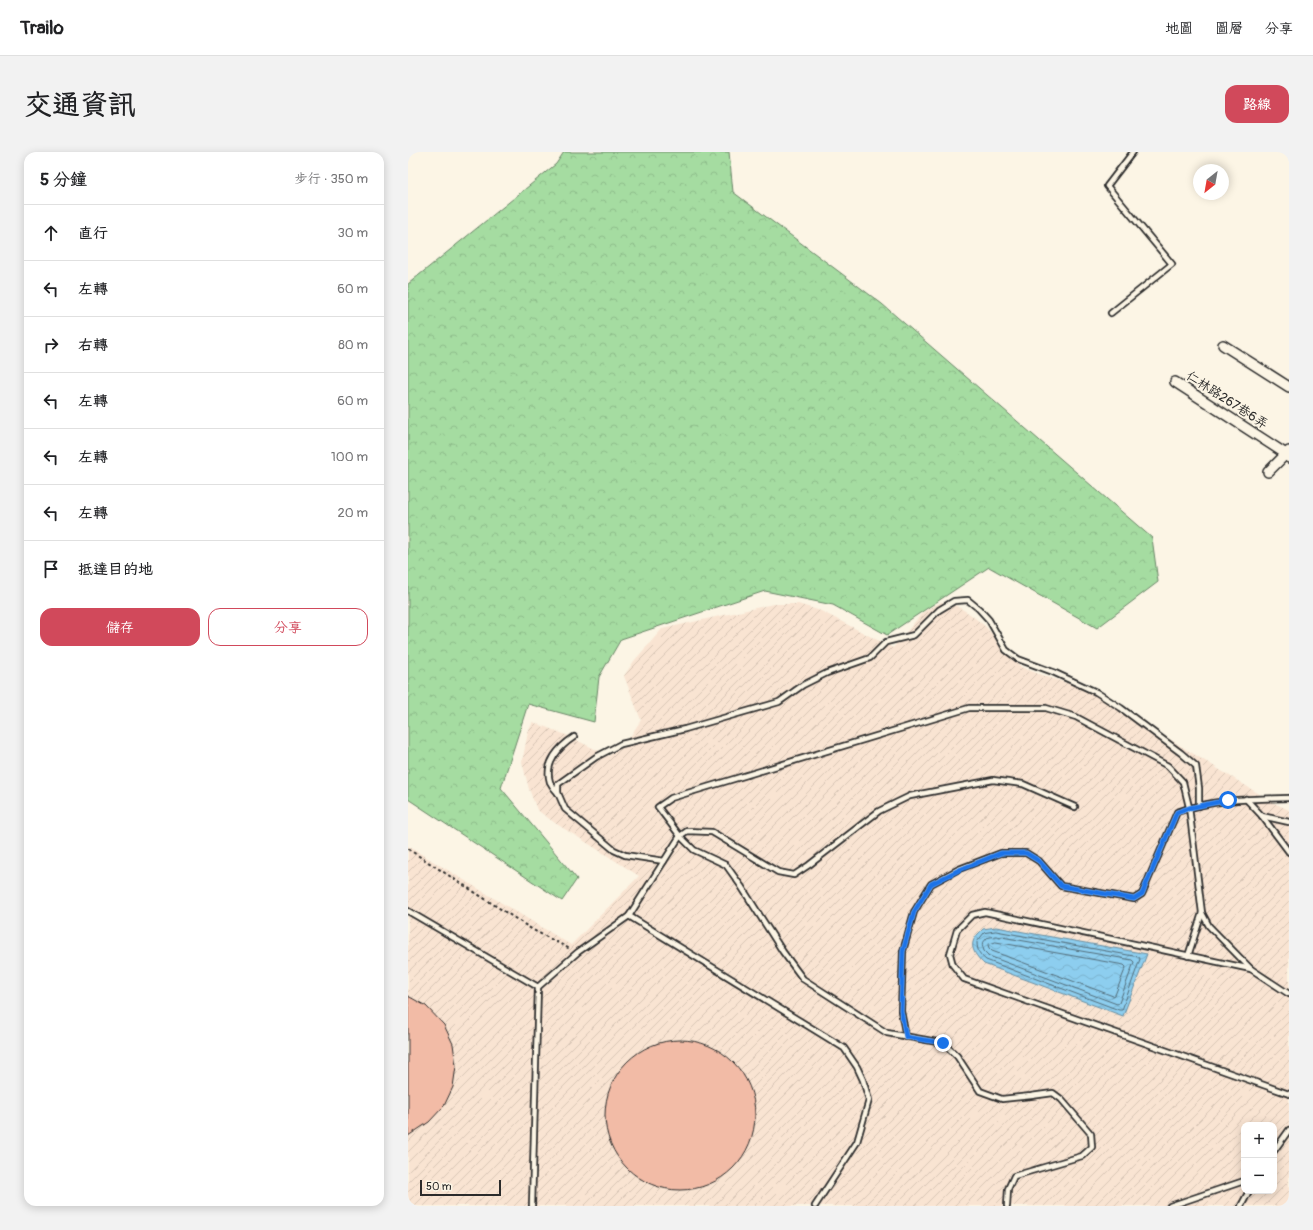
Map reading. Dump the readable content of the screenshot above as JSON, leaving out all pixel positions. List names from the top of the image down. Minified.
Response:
{"streets":{"street":["仁林路267巷6弄"]},"scale_bar":"50 m","north":"bottom left","page":{"header":"Trailo","nav":["地圖","圖層","分享"],"title":"交通資訊","buttons":["路線",["儲存","分享"]],"heading":["5 分鐘","步行 · 350 m"],"list":[["直行","30 m"],["左轉","60 m"],["右轉","80 m"],["左轉","60 m"],["左轉","100 m"],["左轉","20 m"],"抵達目的地"],"map_buttons":["+","−"],"scale":"50 m"}}
